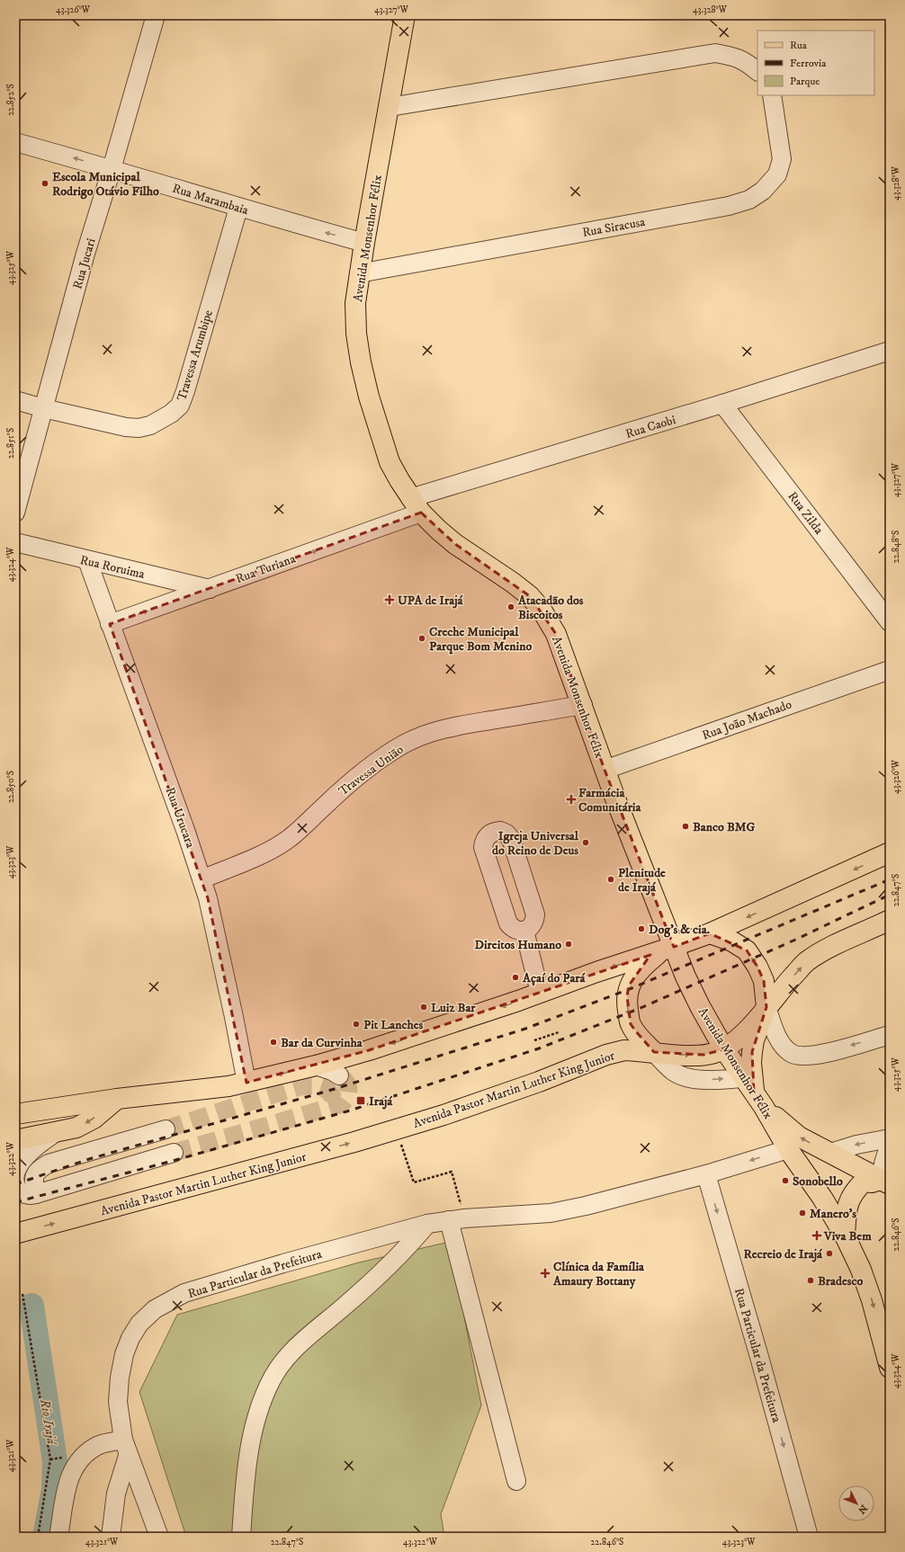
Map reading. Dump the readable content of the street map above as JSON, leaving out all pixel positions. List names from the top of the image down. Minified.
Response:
{"streets":{"main road":["Avenida Monsenhor Félix","Avenida Pastor Martin Luther King Junior"],"street":["Rua Marambaia","Rua Siracusa","Rua Jucari","Travessa Arumbipe","Rua Caobi","Rua Zilda","Rua Roruima","Rua Turiana","Rua João Machado","Travessa União","Rua Urucara","Rua Particular da Prefeitura"]},"crossings":[["Rua Marambaia","Avenida Monsenhor Félix"],["Rua Marambaia","Rua Jucari"],["Rua Marambaia","Travessa Arumbipe"],["Rua Siracusa","Avenida Monsenhor Félix"],["Avenida Monsenhor Félix","Rua Caobi"],["Avenida Monsenhor Félix","Rua Turiana"],["Avenida Monsenhor Félix","Rua João Machado"],["Avenida Monsenhor Félix","Travessa União"],["Avenida Monsenhor Félix","Avenida Pastor Martin Luther King Junior"],["Avenida Monsenhor Félix","Rua Particular da Prefeitura"],["Rua Jucari","Travessa Arumbipe"],["Rua Caobi","Rua Zilda"],["Rua Caobi","Rua Turiana"],["Rua Roruima","Rua Turiana"],["Rua Roruima","Rua Urucara"],["Rua Turiana","Rua Urucara"],["Travessa União","Rua Urucara"]],"one_way":["Rua Marambaia","Rua Turiana"],"water":["Rio Irajá"],"places":{"other":["Escola Municipal Rodrigo Otávio Filho","Atacadão dos Biscoitos","Creche Municipal Parque Bom Menino","Banco BMG","Igreja Universal do Reino de Deus","Plenitude de Irajá","Dog's & cia.","Direitos Humano","Açaí do Pará","Luiz Bar","Pit Lanches","Bar da Curvinha","Sonobello","Manero's","Recreio de Irajá","Bradesco"],"health":["UPA de Irajá","Farmácia Comunitária","Viva Bem","Clínica da Família Amaury Bottany"],"transit":["Irajá"]},"legend":["Rua","Ferrovia","Parque"],"north":"bottom right","coordinates":["43.326°W","43.327°W","43.328°W","22.852°S","43.325°W","22.851°S","22.848°S","43.324°W","22.850°S","43.323°W","22.847°S","43.322°W","22.846°S","43.321°W"]}
